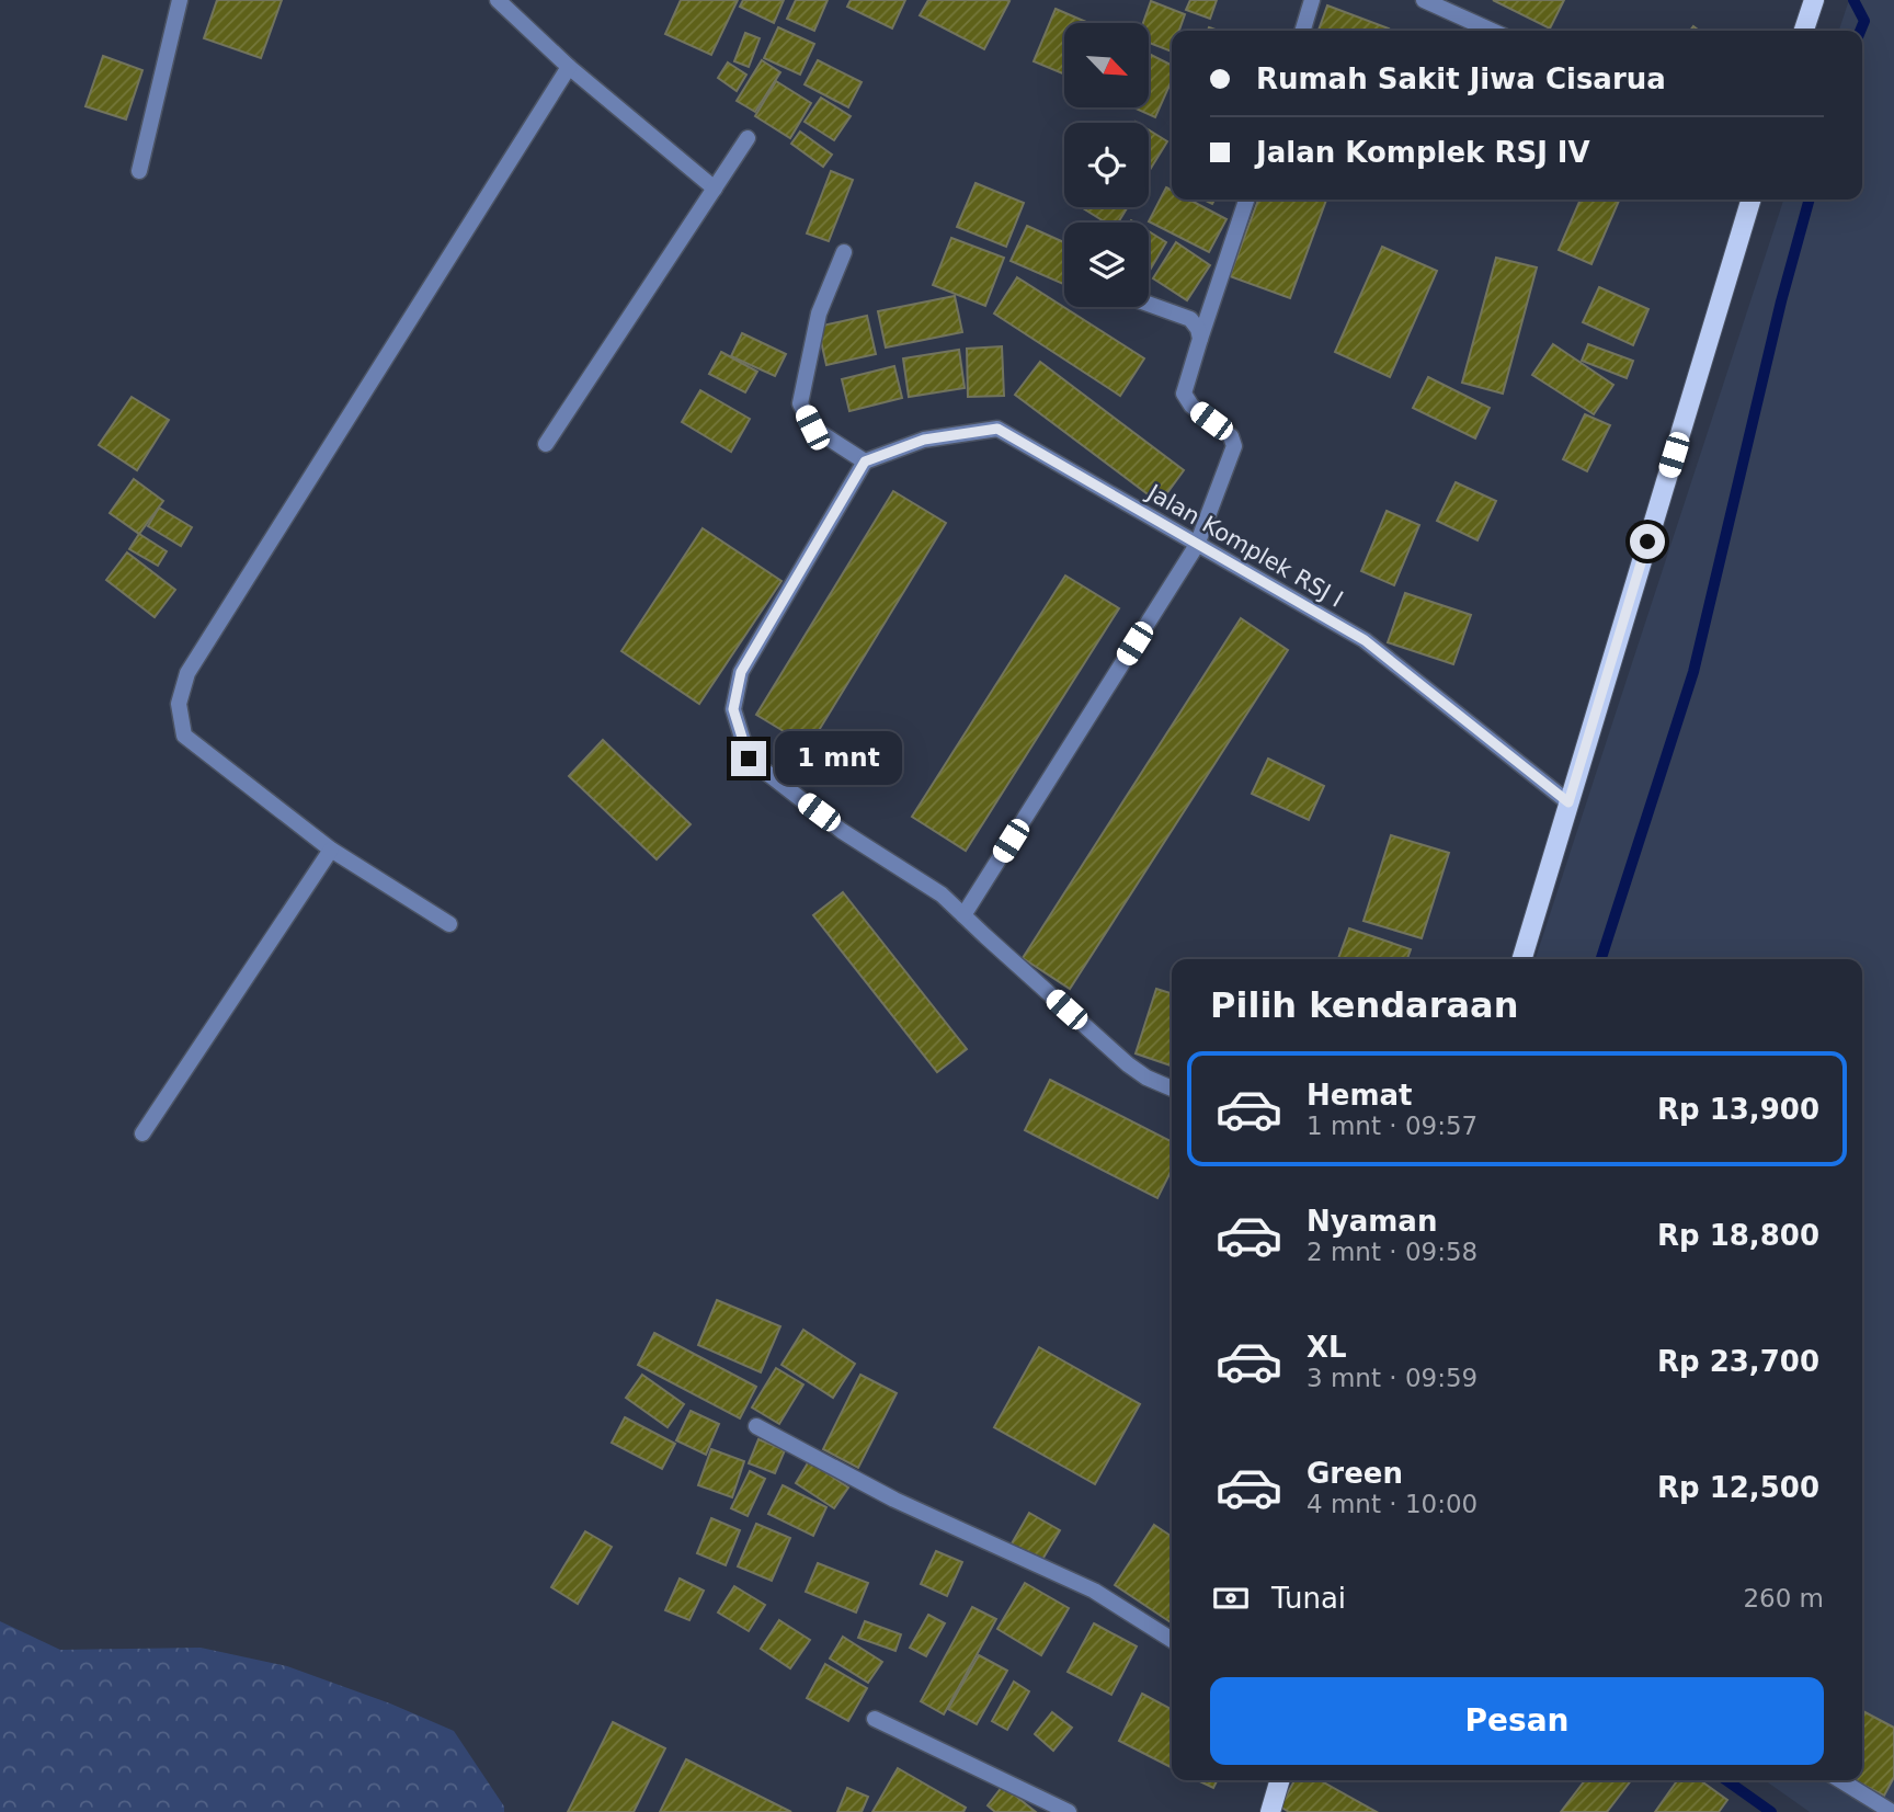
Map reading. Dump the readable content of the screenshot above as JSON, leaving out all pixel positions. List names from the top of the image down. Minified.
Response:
{"streets":{"street":["Jalan Komplek RSJ I"]},"north":"bottom right","page":{"banner":["Rumah Sakit Jiwa Cisarua","Jalan Komplek RSJ IV"],"bubble":"1 mnt","heading":"Pilih kendaraan","list":[{"name":"Hemat","note":"1 mnt · 09:57","value":"Rp 13,900"},{"name":"Nyaman","note":"2 mnt · 09:58","value":"Rp 18,800"},{"name":"XL","note":"3 mnt · 09:59","value":"Rp 23,700"},{"name":"Green","note":"4 mnt · 10:00","value":"Rp 12,500"}],"pay":["Tunai","260 m"],"buttons":"Pesan"}}
